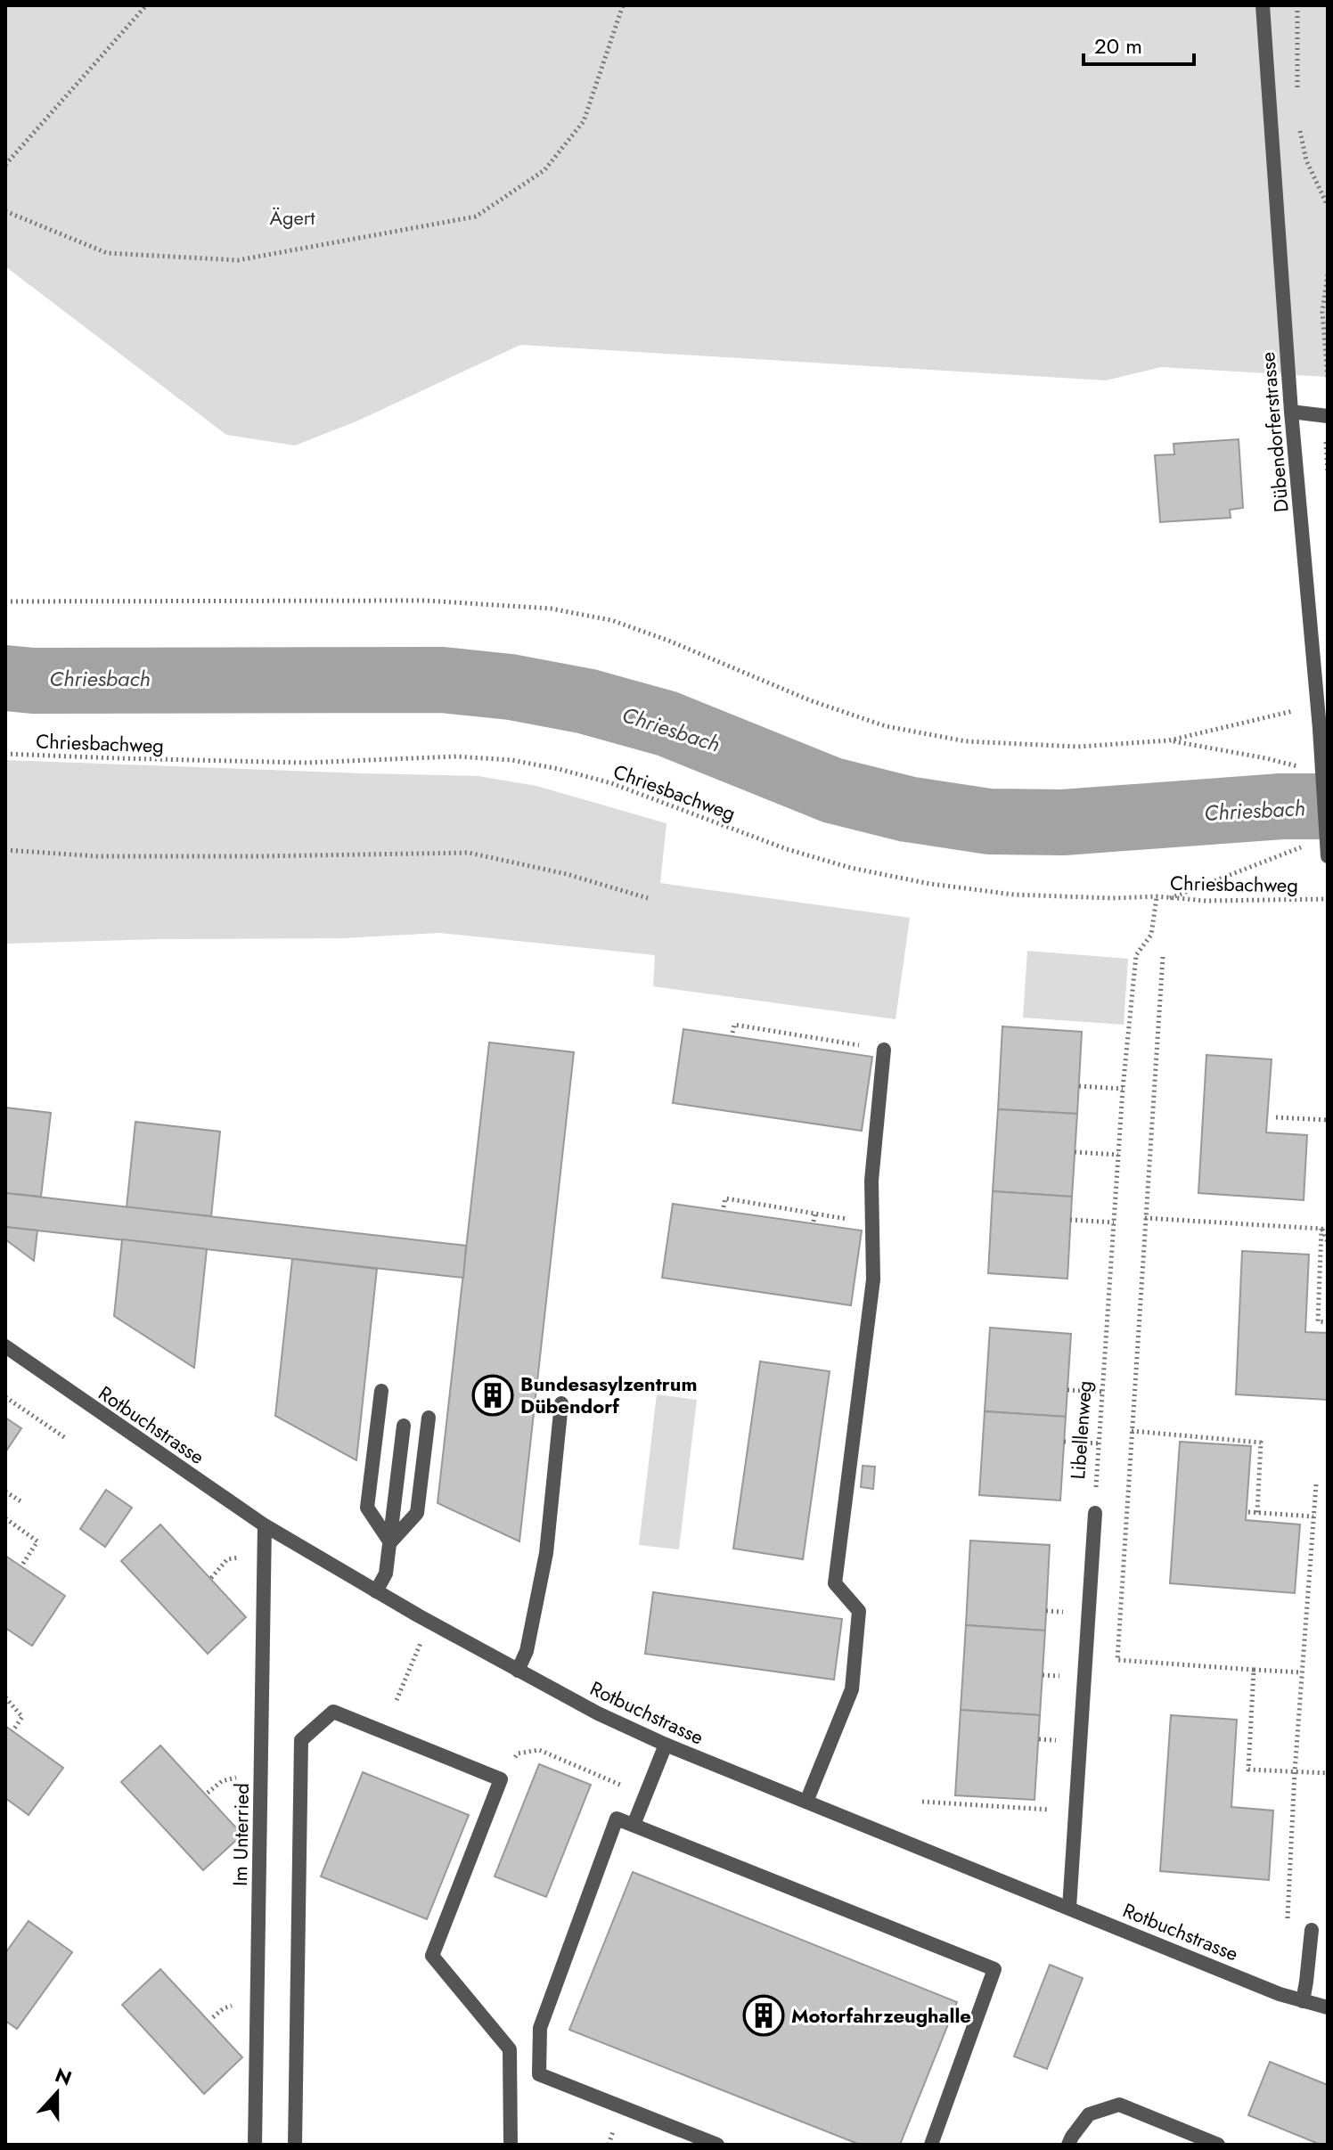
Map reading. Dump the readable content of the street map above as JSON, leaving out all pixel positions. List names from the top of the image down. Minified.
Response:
{"streets":{"street":["Dübendorferstrasse","Rotbuchstrasse","Im Unterried"],"path":["Chriesbachweg","Libellenweg"]},"crossings":[["Chriesbachweg","Libellenweg"],["Rotbuchstrasse","Im Unterried"]],"water":["Chriesbach"],"parks":["Ägert"],"places":{"building":["Bundesasylzentrum Dübendorf","Motorfahrzeughalle"]},"scale_bar":"20 m","north":"top"}
